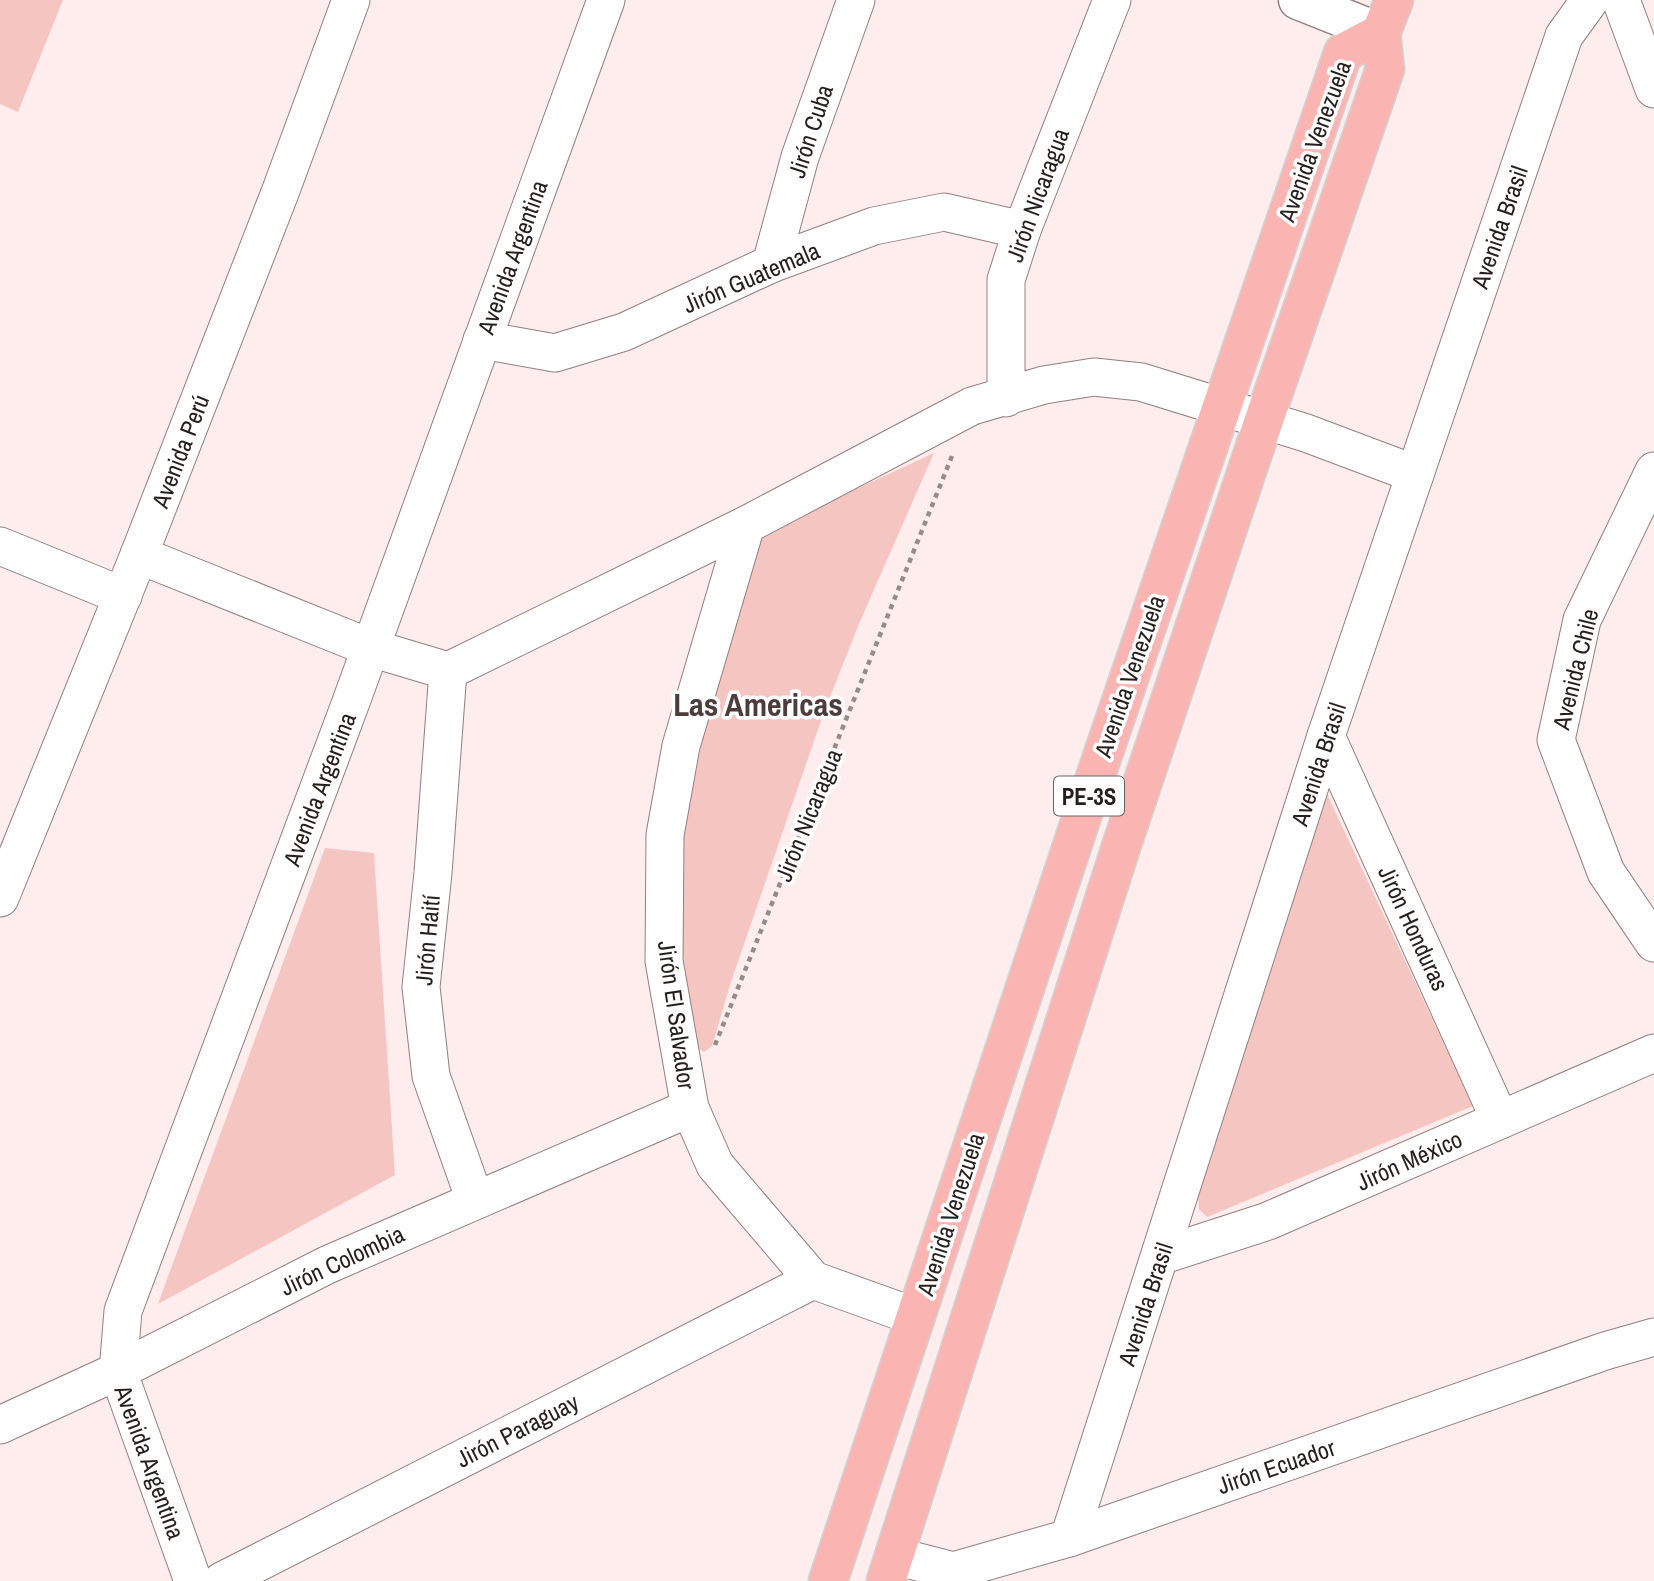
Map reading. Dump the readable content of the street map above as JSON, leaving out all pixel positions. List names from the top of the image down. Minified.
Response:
{"streets":{"highway":["Avenida Venezuela","PE-3S"],"street":["Jirón Cuba","Jirón Nicaragua","Avenida Brasil","Avenida Argentina","Jirón Guatemala","Avenida Perú","Avenida Chile","Jirón Honduras","Jirón Haití","Jirón El Salvador","Jirón México","Jirón Colombia","Jirón Paraguay","Jirón Ecuador"]},"crossings":[["Jirón Cuba","Jirón Guatemala"],["Avenida Venezuela","Jirón El Salvador"],["Avenida Venezuela","Jirón Ecuador"],["Jirón Nicaragua","Jirón Guatemala"],["Avenida Brasil","Jirón Honduras"],["Avenida Brasil","Jirón México"],["Avenida Brasil","Jirón Ecuador"],["Avenida Argentina","Jirón Guatemala"],["Avenida Argentina","Jirón Colombia"],["Jirón Honduras","Jirón México"],["Jirón Haití","Jirón Colombia"],["Jirón El Salvador","Jirón Colombia"],["Jirón El Salvador","Jirón Paraguay"]],"districts":["Las Americas"]}
